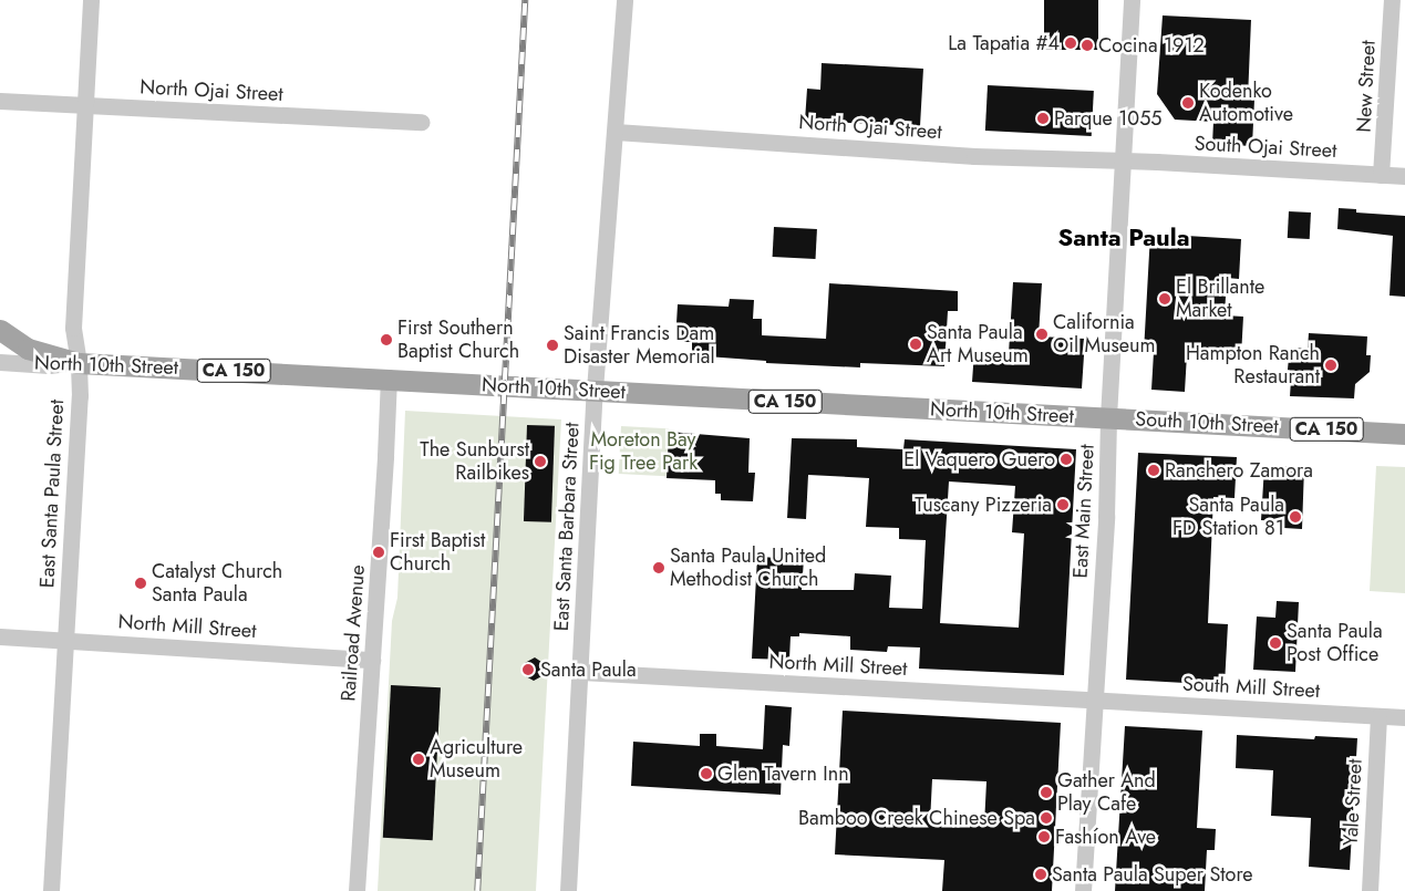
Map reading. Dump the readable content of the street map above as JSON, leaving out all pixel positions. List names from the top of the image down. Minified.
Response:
{"streets":{"main road":["North 10th Street","CA 150","South 10th Street"],"street":["New Street","North Ojai Street","South Ojai Street","East Santa Paula Street","East Main Street","East Santa Barbara Street","North Mill Street","Railroad Avenue","South Mill Street","Yale Street"]},"crossings":[["New Street","South Ojai Street"],["North Ojai Street","South Ojai Street"],["North Ojai Street","East Santa Paula Street"],["North Ojai Street","East Main Street"],["North Ojai Street","East Santa Barbara Street"],["South Ojai Street","East Main Street"],["North 10th Street","CA 150"],["North 10th Street","South 10th Street"],["North 10th Street","East Santa Paula Street"],["North 10th Street","East Main Street"],["North 10th Street","East Santa Barbara Street"],["North 10th Street","Railroad Avenue"],["CA 150","East Santa Paula Street"],["South 10th Street","East Main Street"],["East Santa Paula Street","North Mill Street"],["East Main Street","North Mill Street"],["East Main Street","South Mill Street"],["East Santa Barbara Street","North Mill Street"],["North Mill Street","Railroad Avenue"],["North Mill Street","South Mill Street"],["South Mill Street","Yale Street"]],"districts":["Santa Paula"],"parks":["Moreton Bay Fig Tree Park"],"places":["La Tapatia #4","Cocina 1912","Kodenko Automotive","Parque 1055","El Brillante Market","California Oil Museum","First Southern Baptist Church","Santa Paula Art Museum","Saint Francis Dam Disaster Memorial","Hampton Ranch Restaurant","El Vaquero Guero","The Sunburst Railbikes","Ranchero Zamora","Tuscany Pizzeria","Santa Paula FD Station 81","First Baptist Church","Santa Paula United Methodist Church","Catalyst Church Santa Paula","Santa Paula Post Office","Santa Paula","Agriculture Museum","Glen Tavern Inn","Gather And Play Cafe","Bamboo Creek Chinese Spa","Fashíon Ave","Santa Paula Super Store"]}
